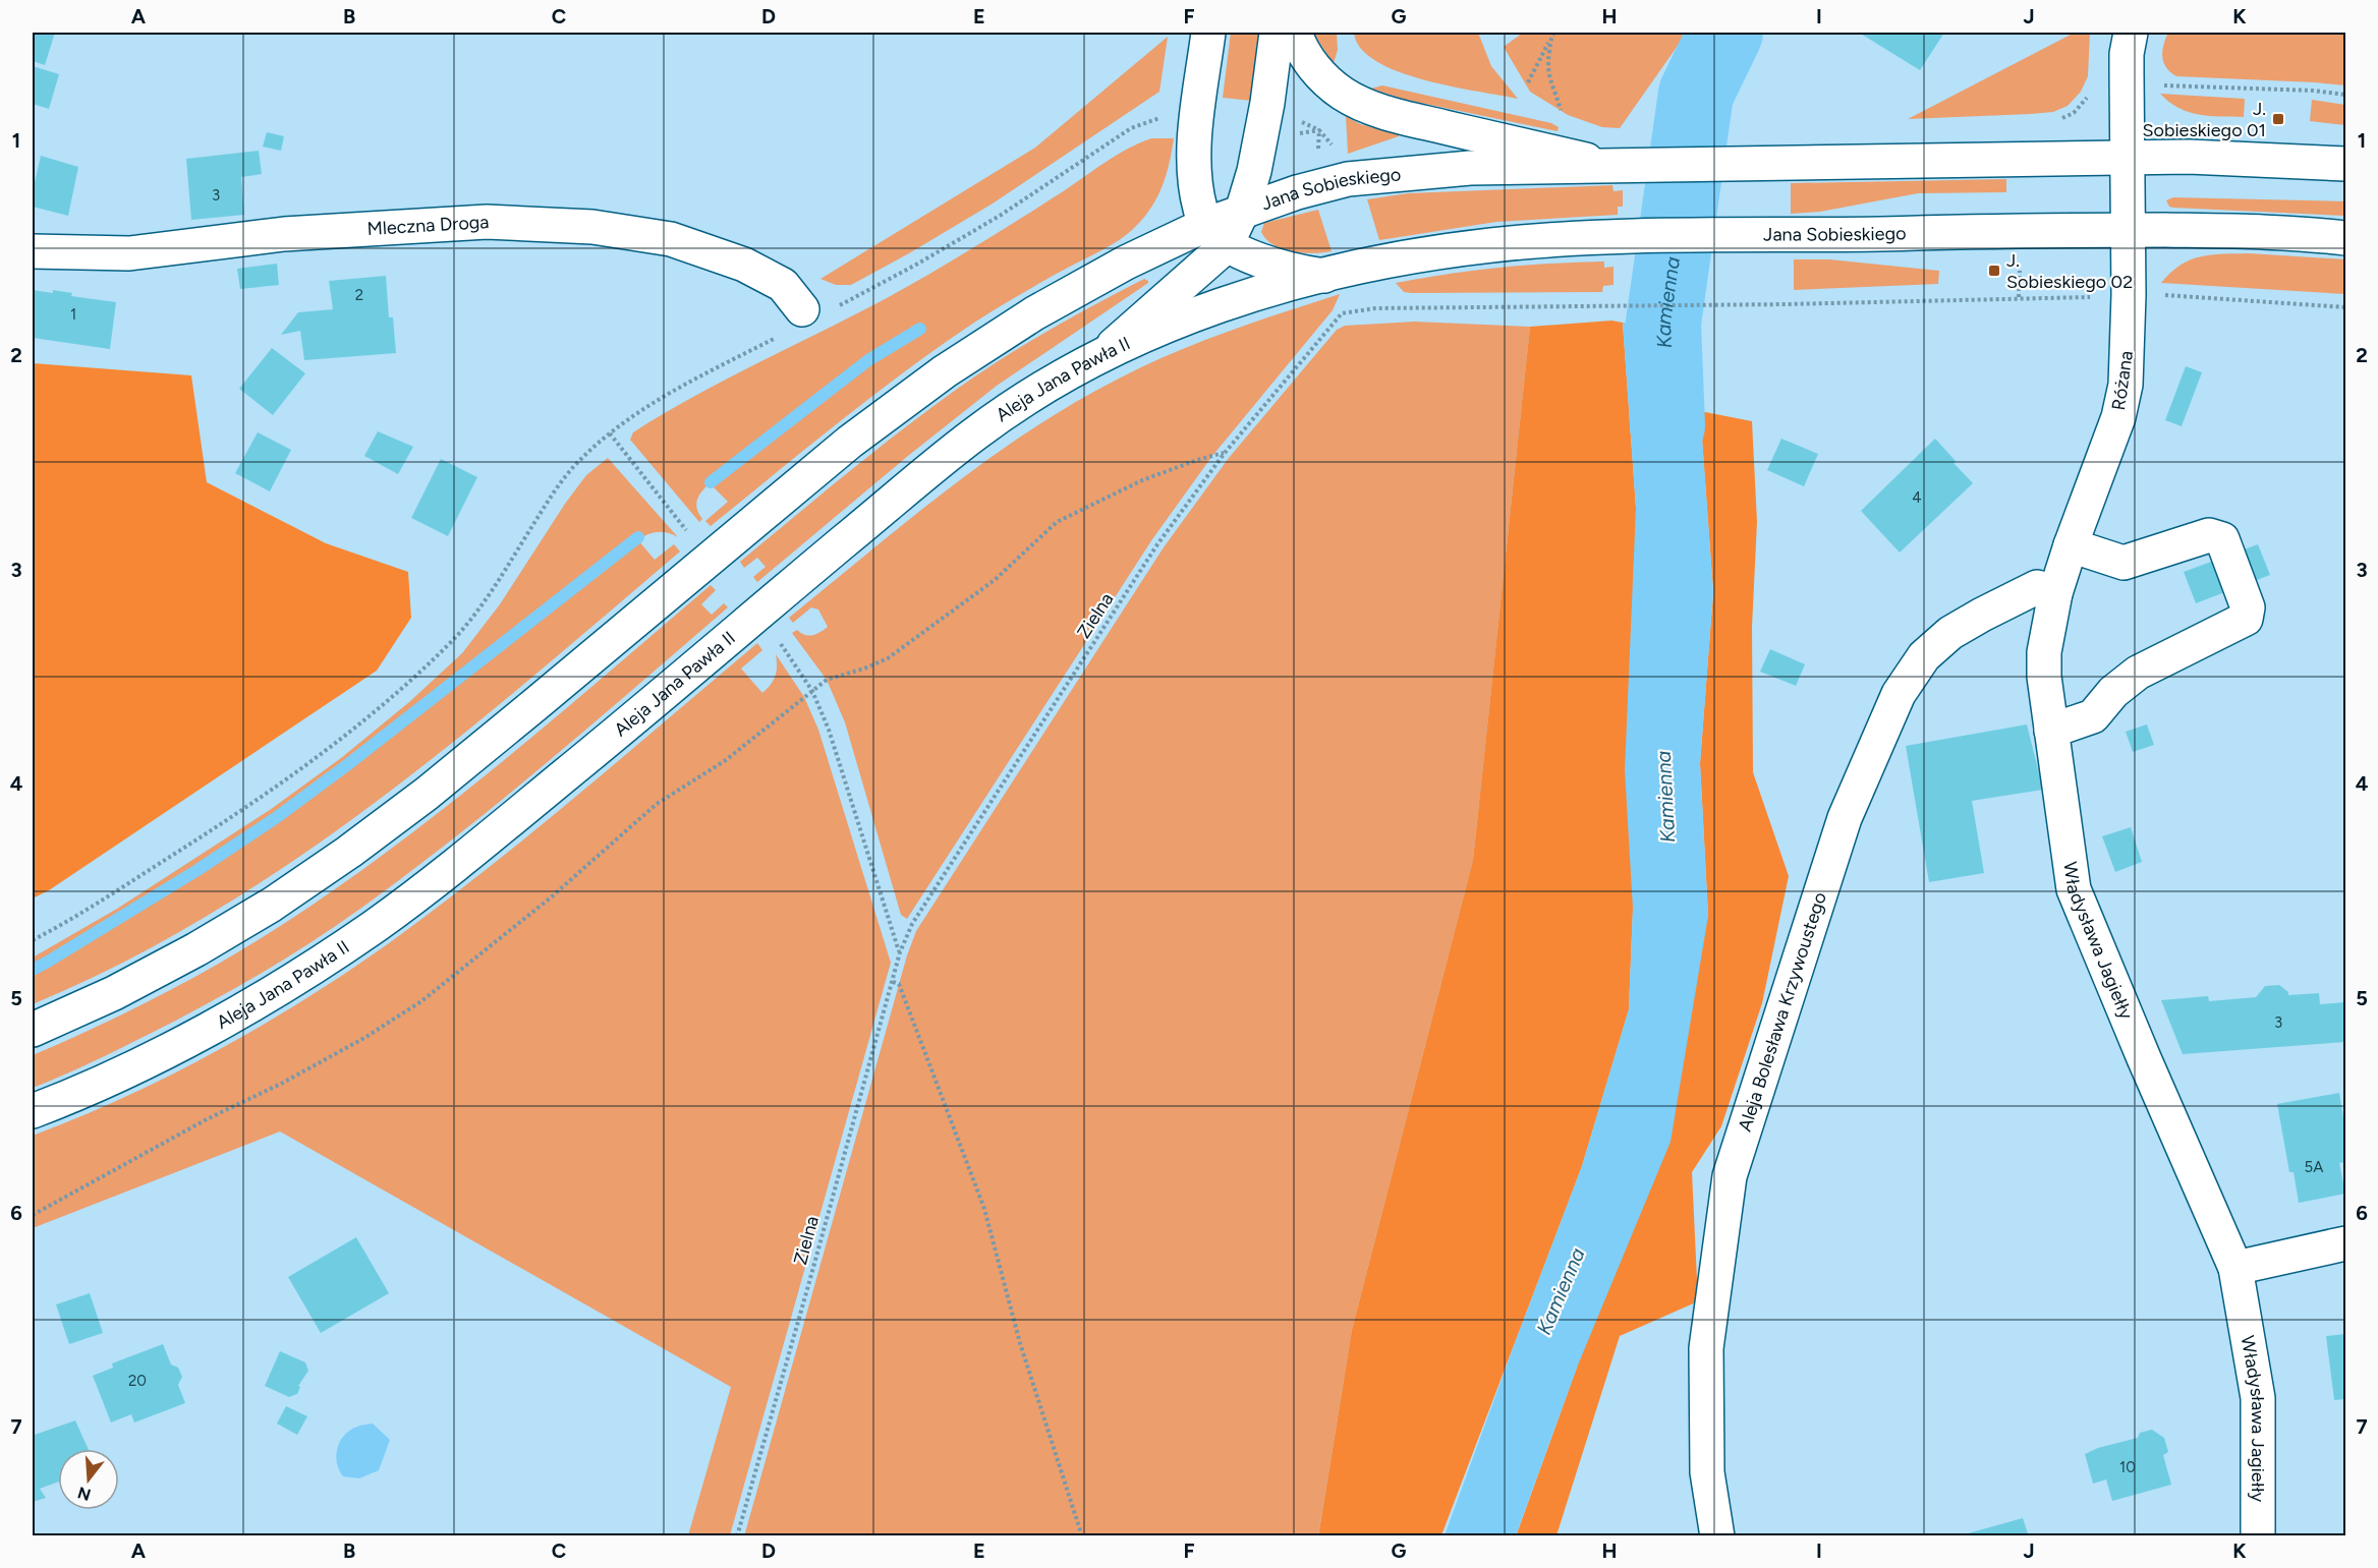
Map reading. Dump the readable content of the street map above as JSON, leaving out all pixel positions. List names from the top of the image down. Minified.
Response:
{"streets":{"main road":["Jana Sobieskiego","Mleczna Droga","Aleja Jana Pawła II","Różana","Władysława Jagiełły","Aleja Bolesława Krzywoustego"],"path":["Zielna"]},"crossings":[["Jana Sobieskiego","Aleja Jana Pawła II"],["Jana Sobieskiego","Różana"],["Różana","Władysława Jagiełły"],["Różana","Aleja Bolesława Krzywoustego"],["Władysława Jagiełły","Aleja Bolesława Krzywoustego"]],"water":["Kamienna"],"places":{"transit":["J. Sobieskiego 01","J. Sobieskiego 02"]},"house_numbers":["3","2","1","4","3","5A","20","10"],"north":"bottom","grid":{"columns":["A","B","C","D","E","F","G","H","I","J","K"],"rows":["1","2","3","4","5","6","7"]}}
